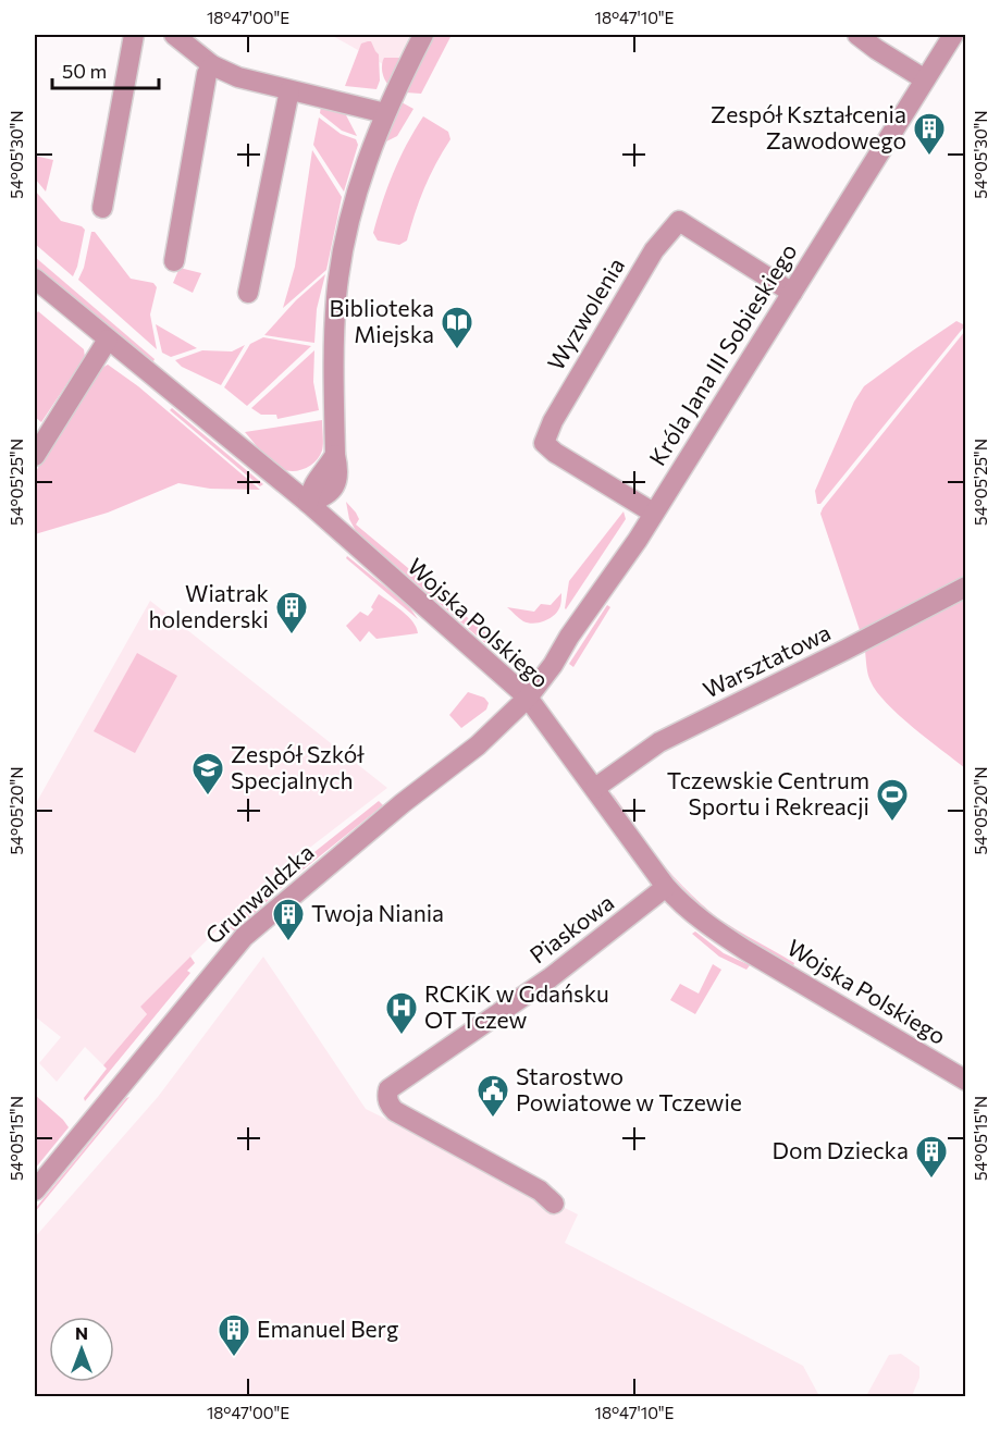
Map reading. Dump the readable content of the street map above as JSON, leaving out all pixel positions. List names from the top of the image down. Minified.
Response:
{"streets":{"street":["Wyzwolenia","Króla Jana III Sobieskiego","Wojska Polskiego","Warsztatowa","Grunwaldzka","Piaskowa"]},"crossings":[["Wyzwolenia","Króla Jana III Sobieskiego"],["Króla Jana III Sobieskiego","Wojska Polskiego"],["Króla Jana III Sobieskiego","Grunwaldzka"],["Wojska Polskiego","Warsztatowa"],["Wojska Polskiego","Grunwaldzka"],["Wojska Polskiego","Piaskowa"]],"places":{"building":["Zespół Kształcenia Zawodowego","Wiatrak holenderski","Twoja Niania","Dom Dziecka","Emanuel Berg"],"library":["Biblioteka Miejska"],"school or university":["Zespół Szkół Specjalnych"],"sports":["Tczewskie Centrum Sportu i Rekreacji"],"hospital":["RCKiK w Gdańsku OT Tczew"],"public building":["Starostwo Powiatowe w Tczewie"]},"scale_bar":"50 m","north":"top","coordinates":["18°47'00\"E","18°47'10\"E","54°05'30\"N","54°05'25\"N","54°05'20\"N","54°05'15\"N"]}
